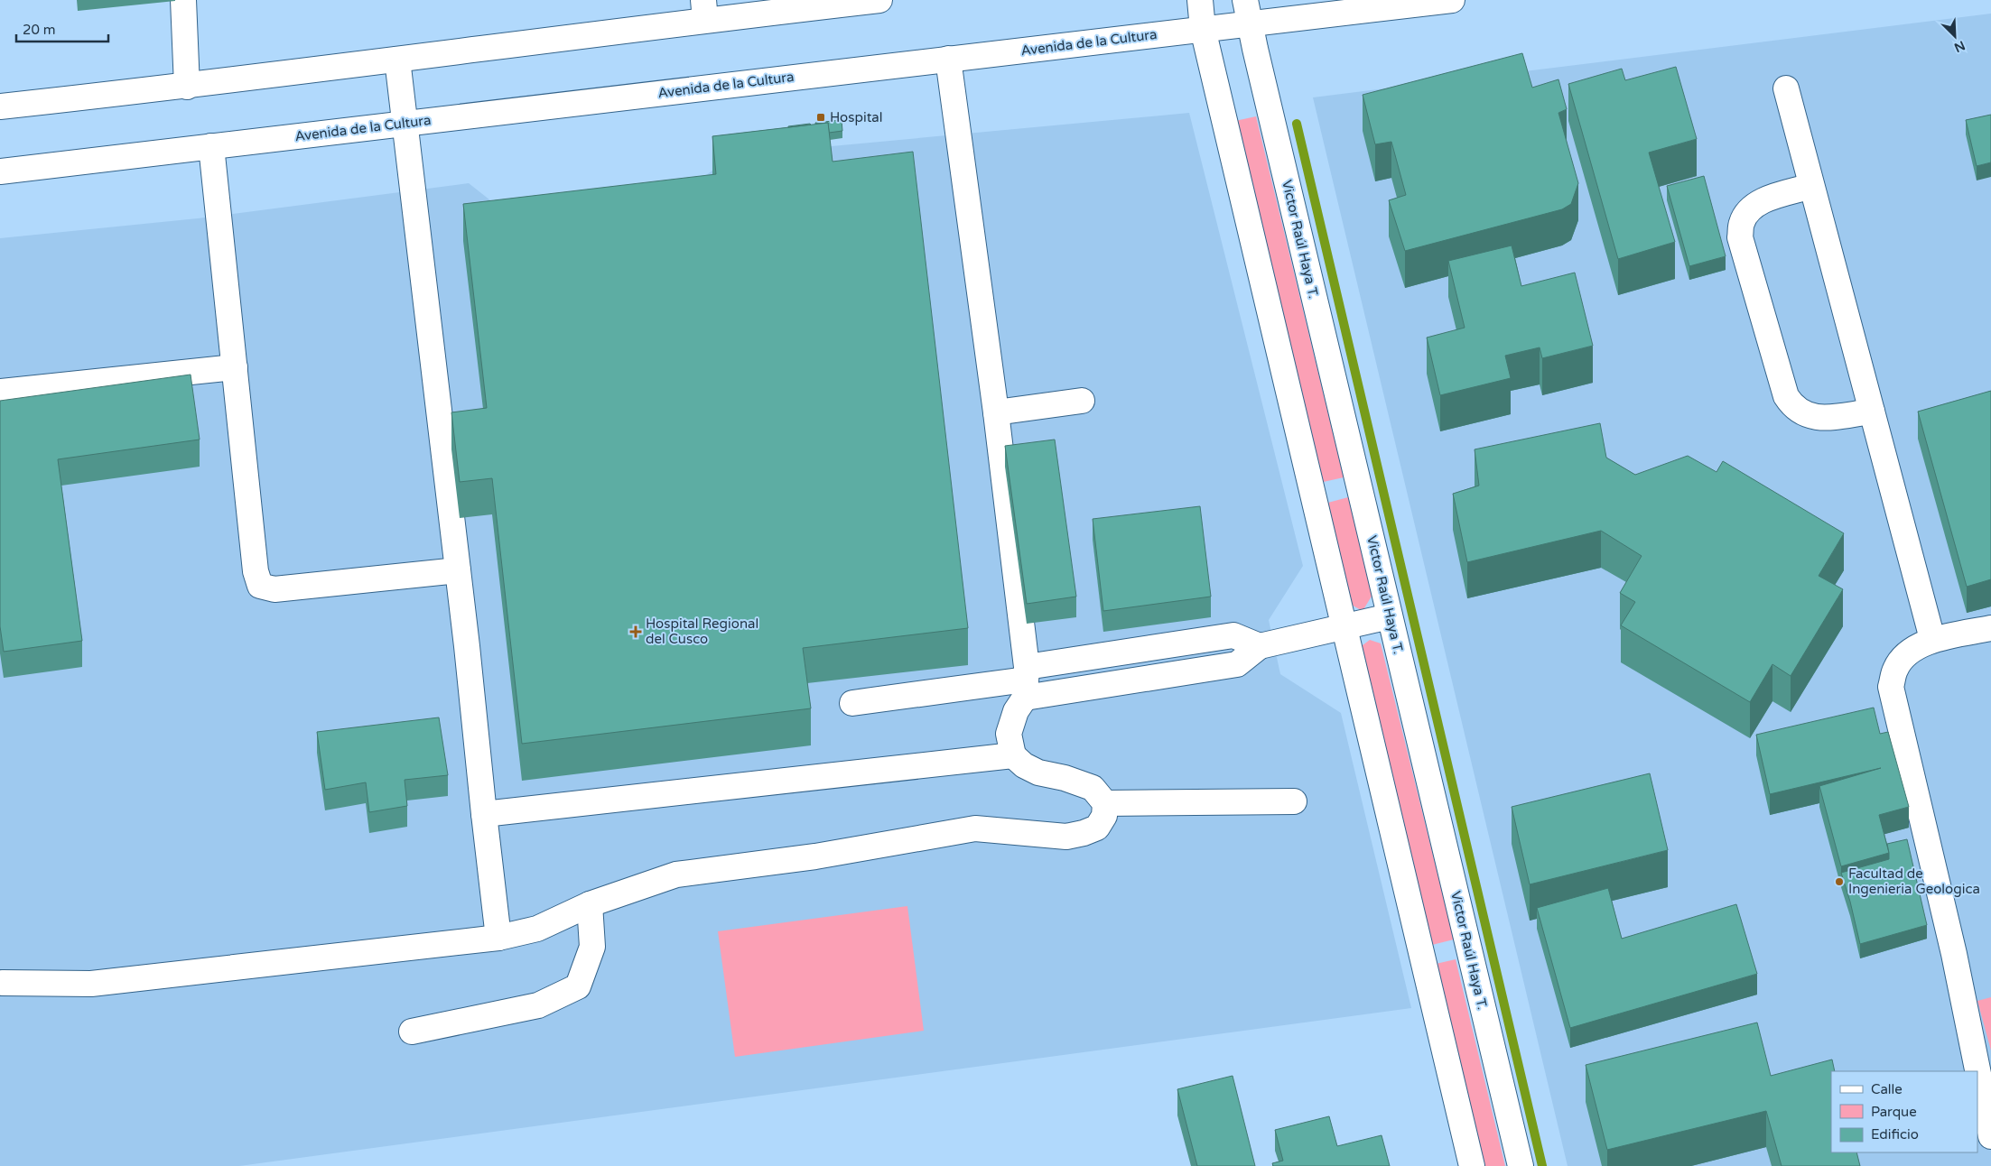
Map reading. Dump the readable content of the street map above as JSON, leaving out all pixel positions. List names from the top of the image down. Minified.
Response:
{"streets":{"main road":["Avenida de la Cultura","Victor Raúl Haya T."]},"crossings":[["Avenida de la Cultura","Victor Raúl Haya T."]],"places":{"transit":["Hospital"],"health":["Hospital Regional del Cusco"],"other":["Facultad de Ingenieria Geologica"]},"legend":["Calle","Parque","Edificio"],"scale_bar":"20 m","north":"bottom right"}
